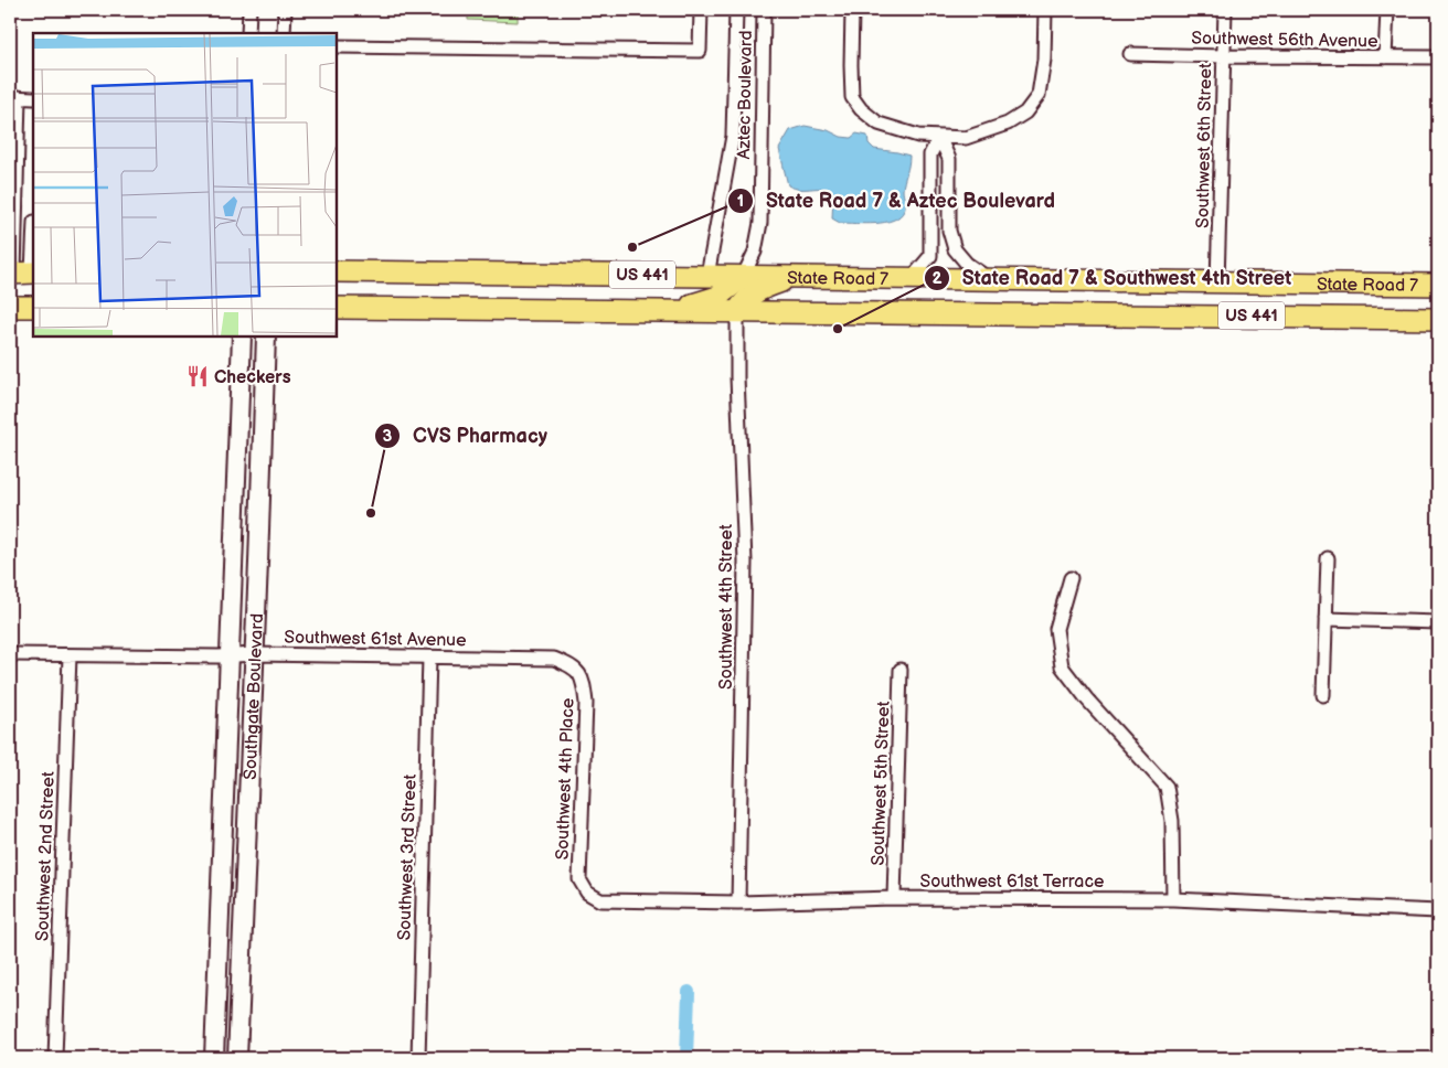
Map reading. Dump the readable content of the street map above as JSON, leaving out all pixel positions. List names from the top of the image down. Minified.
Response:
{"streets":{"main road":["US 441","State Road 7","Southgate Boulevard"],"street":["Southwest 56th Avenue","Aztec Boulevard","Southwest 6th Street","Southwest 4th Street","Southwest 61st Avenue","Southwest 4th Place","Southwest 5th Street","Southwest 2nd Street","Southwest 3rd Street","Southwest 61st Terrace"]},"crossings":[["Southwest 56th Avenue","Southwest 6th Street"],["Aztec Boulevard","State Road 7"],["Southwest 6th Street","State Road 7"],["State Road 7","Southwest 4th Street"],["Southwest 4th Street","Southwest 61st Terrace"],["Southwest 61st Avenue","Southgate Boulevard"],["Southwest 61st Avenue","Southwest 4th Place"],["Southwest 61st Avenue","Southwest 2nd Street"],["Southwest 61st Avenue","Southwest 3rd Street"],["Southwest 4th Place","Southwest 61st Terrace"],["Southwest 5th Street","Southwest 61st Terrace"]],"places":{"other":["State Road 7 & Aztec Boulevard","State Road 7 & Southwest 4th Street","CVS Pharmacy"],"restaurant":["Checkers"]}}
